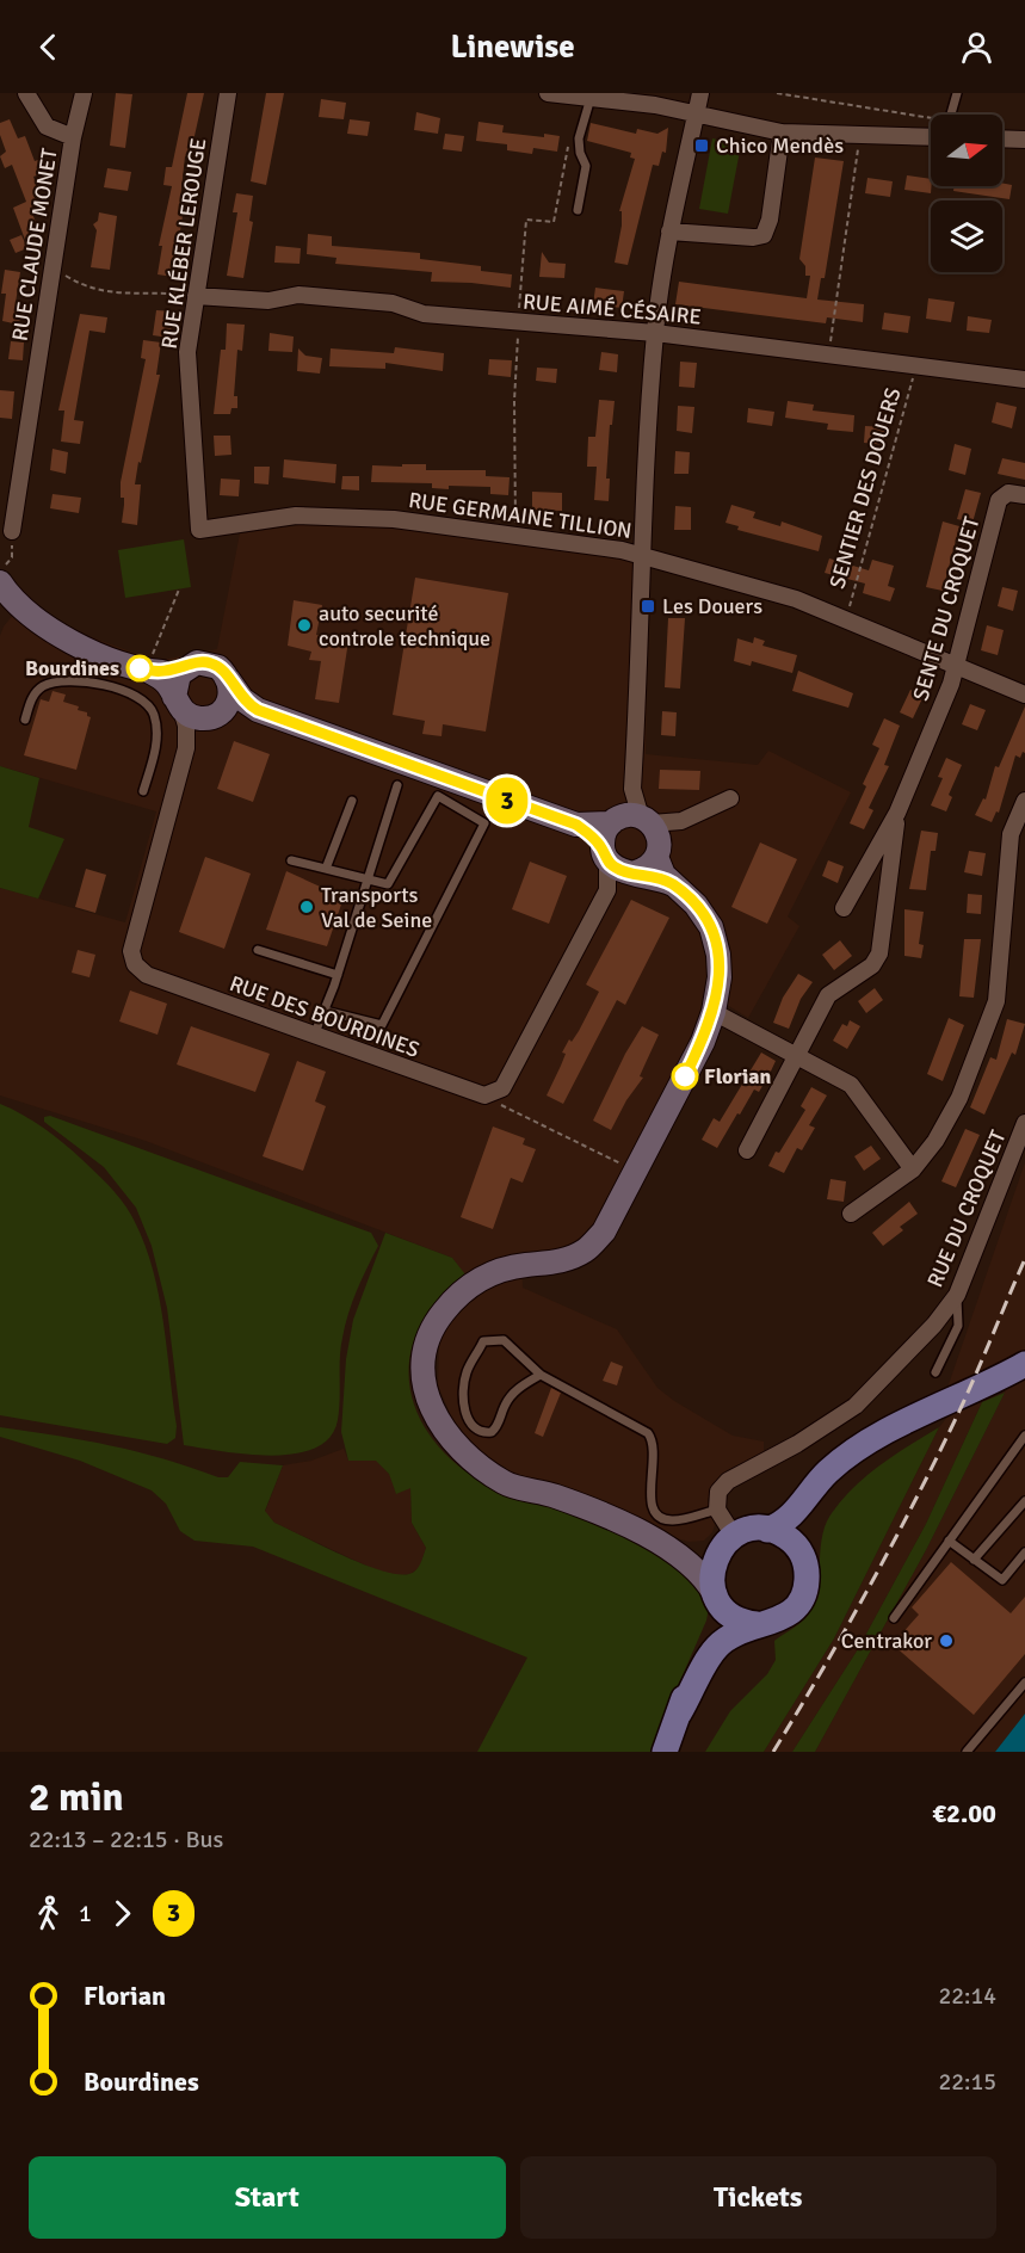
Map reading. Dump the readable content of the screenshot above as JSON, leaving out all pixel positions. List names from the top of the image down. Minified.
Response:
{"streets":{"street":["RUE KLÉBER LEROUGE","RUE CLAUDE MONET","RUE AIMÉ CÉSAIRE","RUE GERMAINE TILLION","SENTE DU CROQUET","RUE DES BOURDINES","RUE DU CROQUET"],"path":["SENTIER DES DOUERS"]},"crossings":[["RUE KLÉBER LEROUGE","RUE AIMÉ CÉSAIRE"],["RUE KLÉBER LEROUGE","RUE GERMAINE TILLION"],["RUE AIMÉ CÉSAIRE","SENTIER DES DOUERS"],["SENTIER DES DOUERS","RUE GERMAINE TILLION"],["RUE GERMAINE TILLION","SENTE DU CROQUET"]],"places":{"transit":["Chico Mendès","Les Douers"],"other":["auto securité controle technique","Bourdines","Transports Val de Seine","Florian","Centrakor"]},"lines":["bus line 3"],"north":"right","page":{"header":"Linewise","on_map":"3","heading":["2 min","22:13 – 22:15 · Bus","€2.00"],"legs":["1","3"],"list":[{"name":"Florian","value":"22:14"},{"name":"Bourdines","value":"22:15"}],"buttons":["Start","Tickets"]}}
